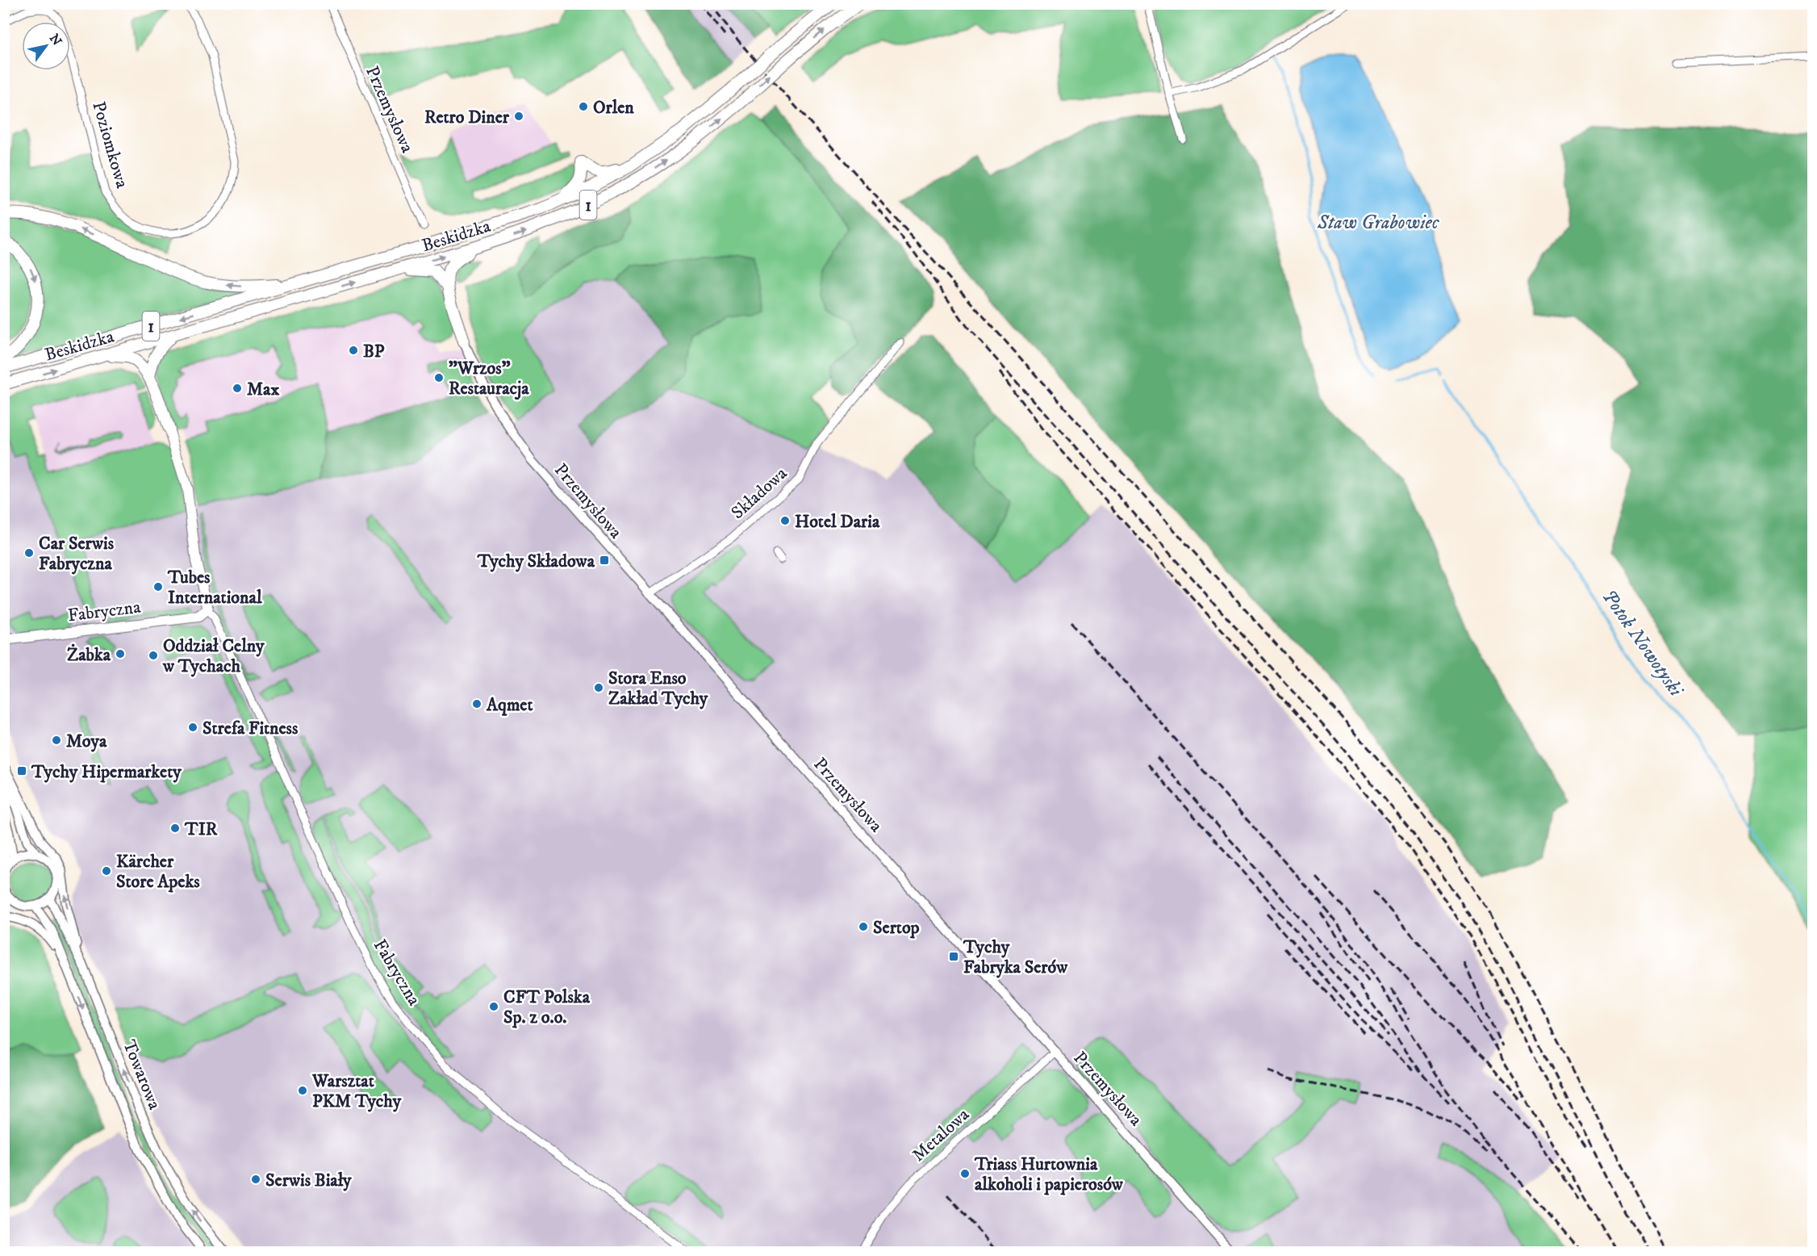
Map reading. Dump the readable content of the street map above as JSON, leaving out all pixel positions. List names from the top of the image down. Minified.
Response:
{"streets":{"main road":["1","Beskidzka","Fabryczna"],"street":["Przemysłowa","Poziomkowa","Składowa","Towarowa","Metalowa"]},"crossings":[["Przemysłowa","Składowa"],["Przemysłowa","Metalowa"]],"water":["Staw Grabowiec","Potok Nowotyski"],"places":{"other":["Orlen","Retro Diner","BP","\"Wrzos\" Restauracja","Max","Hotel Daria","Car Serwis Fabryczna","Tubes International","Żabka","Oddział Celny w Tychach","Stora Enso Zakład Tychy","Aqmet","Strefa Fitness","Moya","TIR","Kärcher Store Apeks","Sertop","CFT Polska Sp. z o.o.","Warsztat PKM Tychy","Triass Hurtownia alkoholi i papierosów","Serwis Biały"],"transit":["Tychy Składowa","Tychy Hipermarkety","Tychy Fabryka Serów"]},"north":"top right"}
